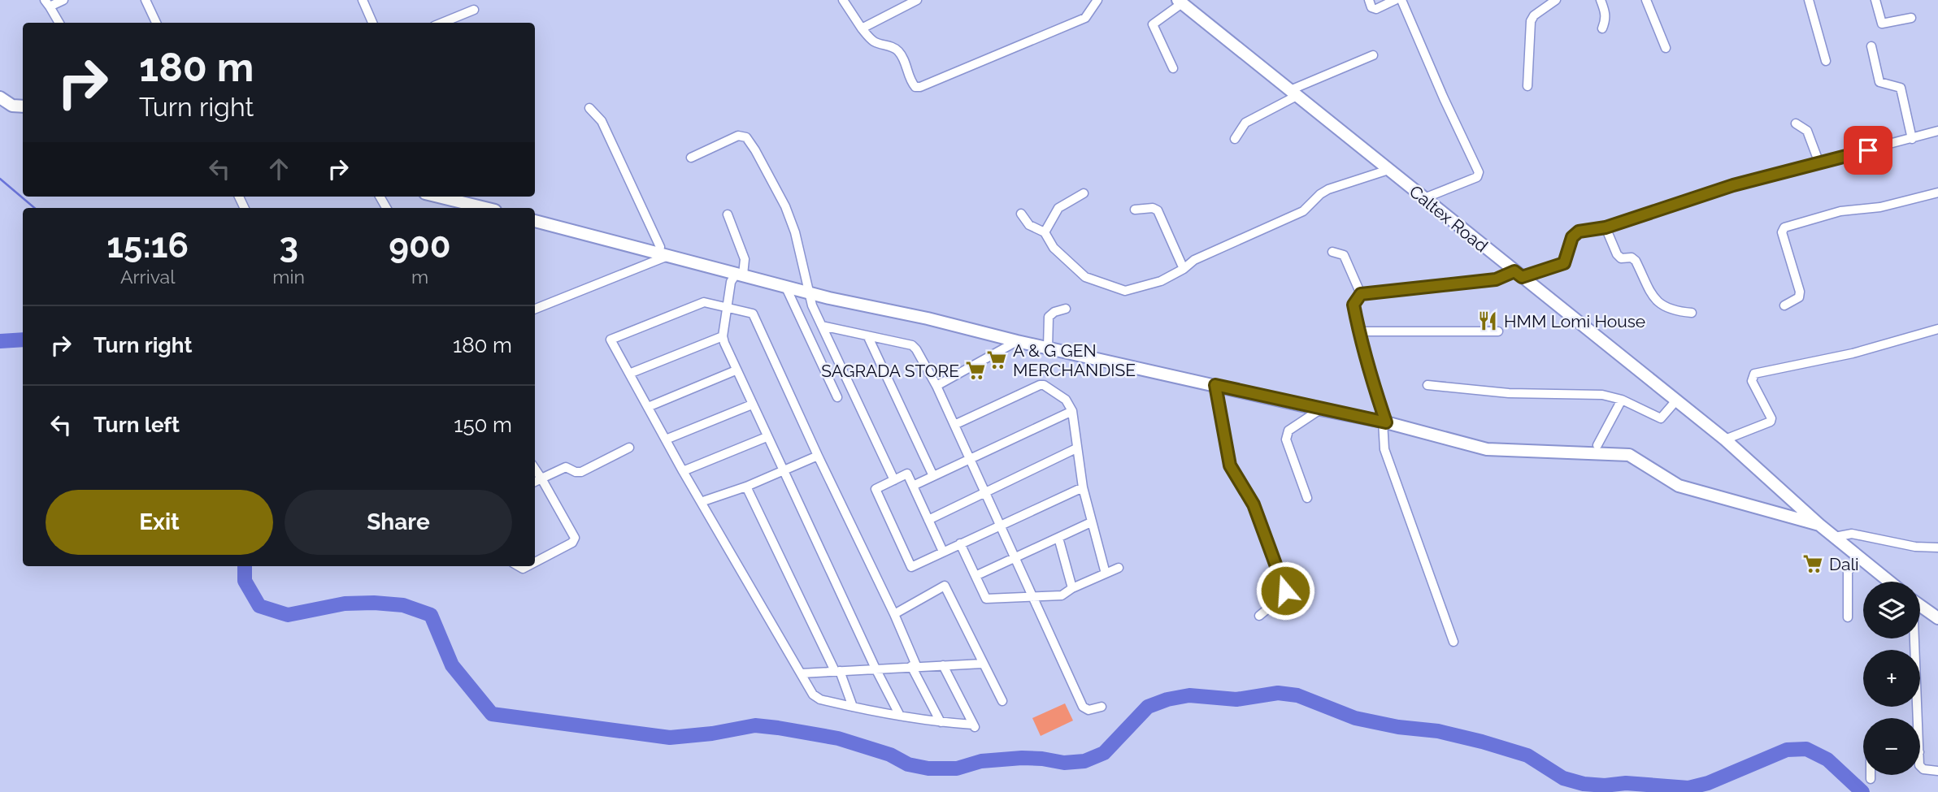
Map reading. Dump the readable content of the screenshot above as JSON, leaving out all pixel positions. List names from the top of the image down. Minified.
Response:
{"streets":{"street":["Caltex Road"]},"places":{"restaurant":["HMM Lomi House"],"supermarket":["A & G GEN MERCHANDISE","SAGRADA STORE","Dali"]},"page":{"turn":["180 m","Turn right"],"eta":["15:16","Arrival","3","min","900","m"],"list":[{"name":"Turn right","value":"180 m"},{"name":"Turn left","value":"150 m"}],"buttons":["Exit","Share"],"map_buttons":["+","−"]}}
